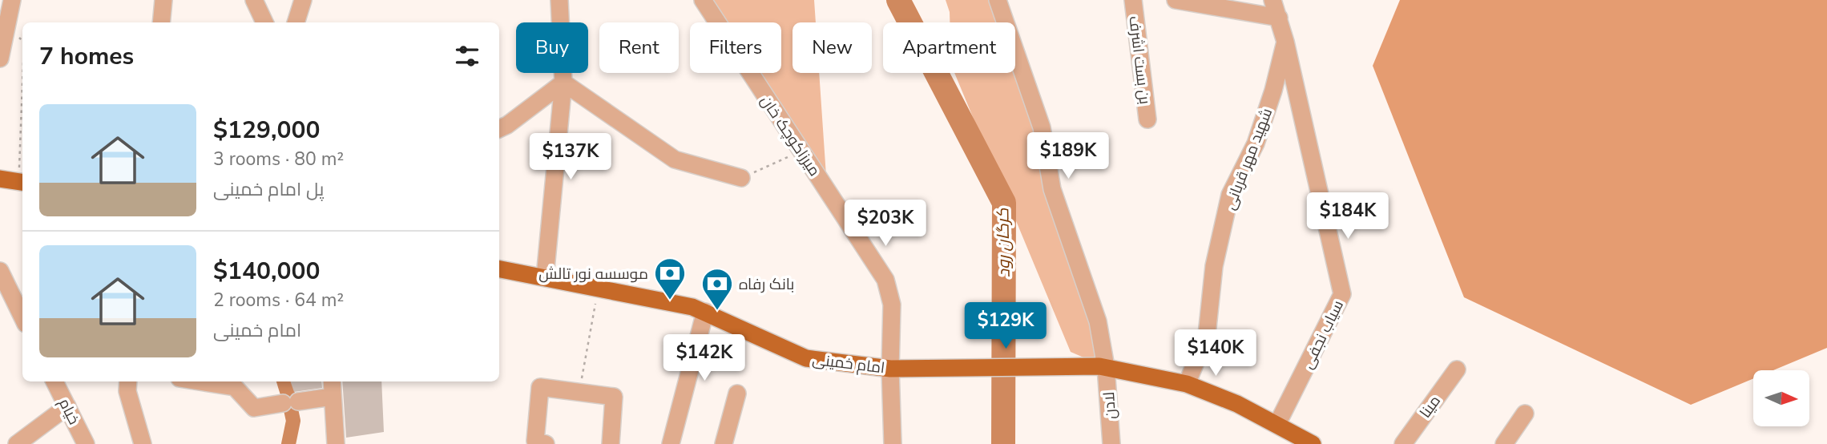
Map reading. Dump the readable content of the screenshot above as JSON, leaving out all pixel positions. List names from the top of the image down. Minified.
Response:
{"streets":{"main road":["امام خمینی"],"street":["بن بست اشرف","میرزاکوچک خان","شهید مهر قربانی","سیاب نجفی","لادن","مینا","خیام"]},"crossings":[["میرزاکوچک خان","امام خمینی"],["شهید مهر قربانی","سیاب نجفی"],["امام خمینی","لادن"]],"water":["کرگان رود"],"places":{"bank":["موسسه نور تالش","بانک رفاه"]},"north":"right","page":{"chip":["Buy","Rent","Filters","New","Apartment"],"heading":"7 homes","list":[{"name":"$129,000","note":"3 rooms · 80 m² · پل امام خمینی"},{"name":"$140,000","note":"2 rooms · 64 m² · امام خمینی"}],"price":["$189K","$137K","$184K","$203K","$129K","$140K","$142K"]}}
